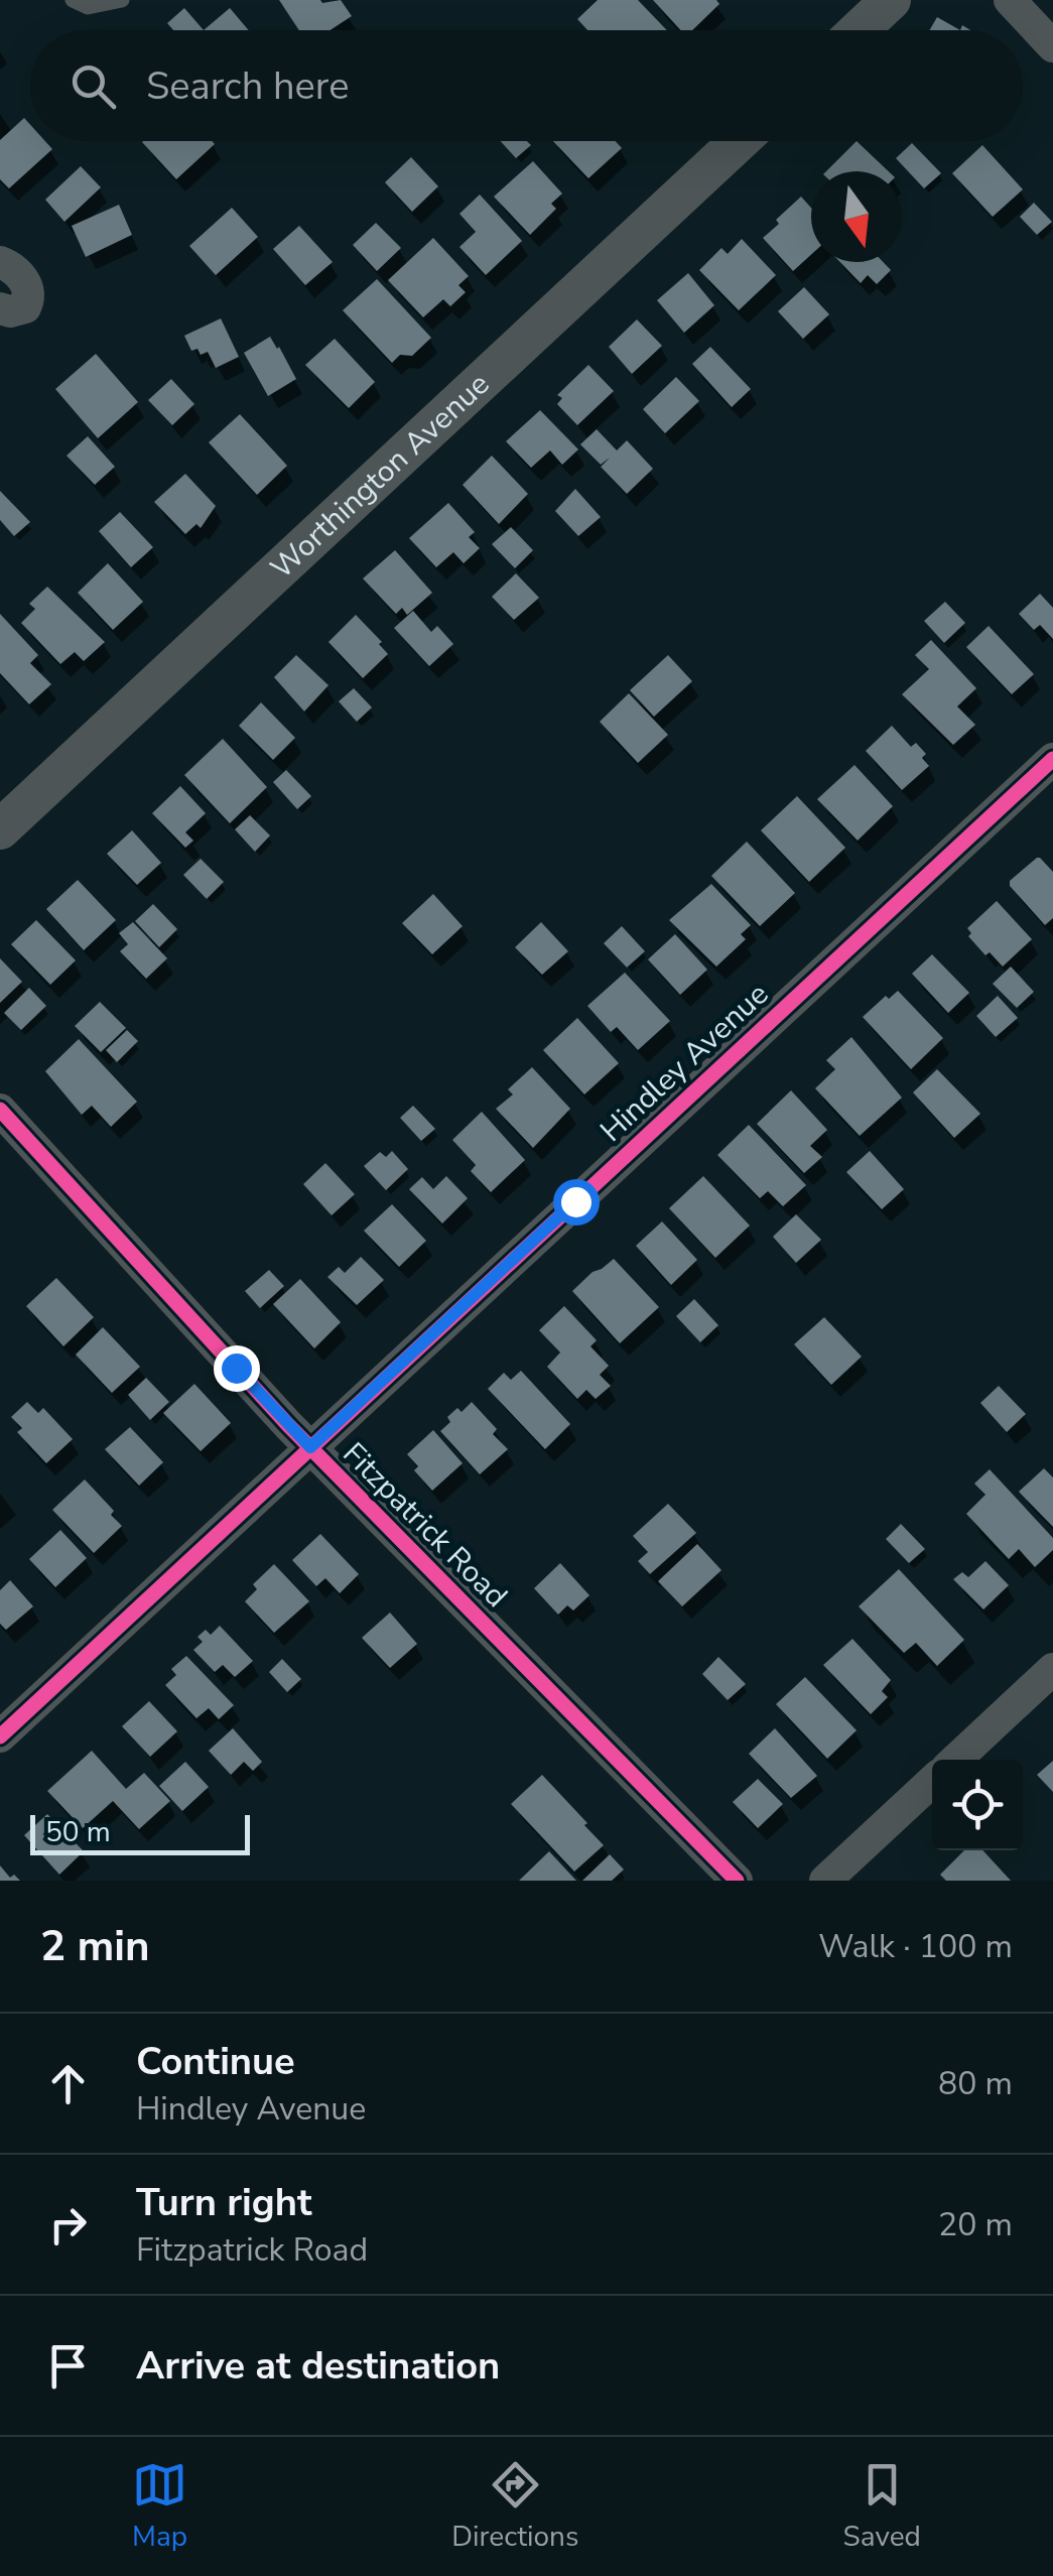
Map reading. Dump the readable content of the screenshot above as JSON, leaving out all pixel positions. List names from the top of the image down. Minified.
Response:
{"streets":{"street":["Worthington Avenue","Hindley Avenue","Fitzpatrick Road"]},"crossings":[["Hindley Avenue","Fitzpatrick Road"]],"scale_bar":"50 m","north":"bottom","page":{"search":"Search here","scale":"50 m","heading":["2 min","Walk · 100 m"],"list":[["Continue","Hindley Avenue","80 m"],["Turn right","Fitzpatrick Road","20 m"],"Arrive at destination"],"nav":["Map","Directions","Saved"]}}
